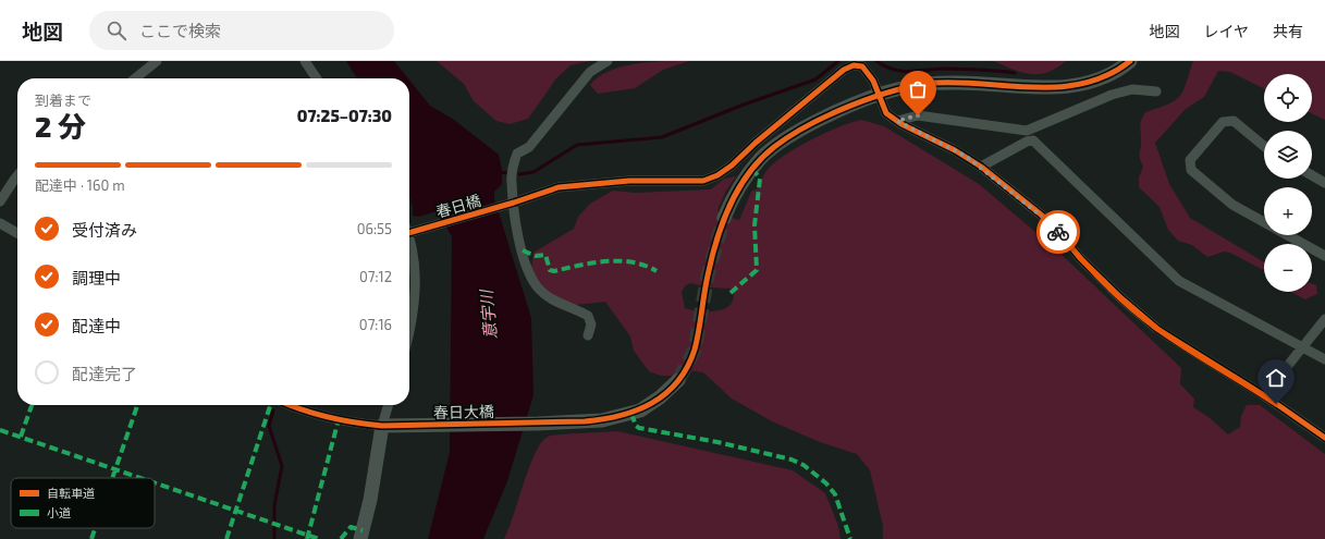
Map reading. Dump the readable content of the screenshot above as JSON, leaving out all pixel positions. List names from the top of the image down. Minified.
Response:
{"streets":{"street":["春日橋","春日大橋"]},"water":["意宇川"],"legend":["自転車道","小道"],"page":{"header":"地図","search":"ここで検索","nav":["地図","レイヤ","共有"],"map_buttons":["+","−"],"heading":["2 分","到着まで","07:25–07:30"],"bar":"配達中 · 160 m","list":[["受付済み","06:55"],["調理中","07:12"],["配達中","07:16"],"配達完了"]}}
